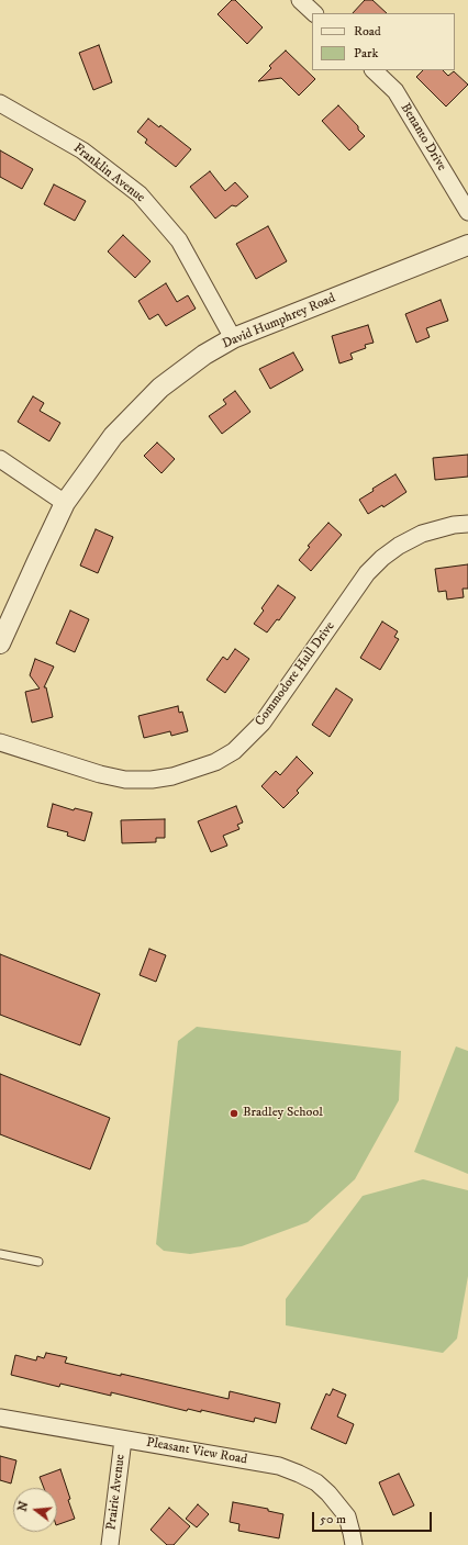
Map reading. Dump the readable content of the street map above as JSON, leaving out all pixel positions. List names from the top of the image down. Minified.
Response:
{"streets":{"street":["Benanto Drive","Franklin Avenue","David Humphrey Road","Commodore Hull Drive","Pleasant View Road","Prairie Avenue"]},"crossings":[["Franklin Avenue","David Humphrey Road"],["Pleasant View Road","Prairie Avenue"]],"places":["Bradley School"],"legend":["Road","Park"],"scale_bar":"50 m","north":"left"}
